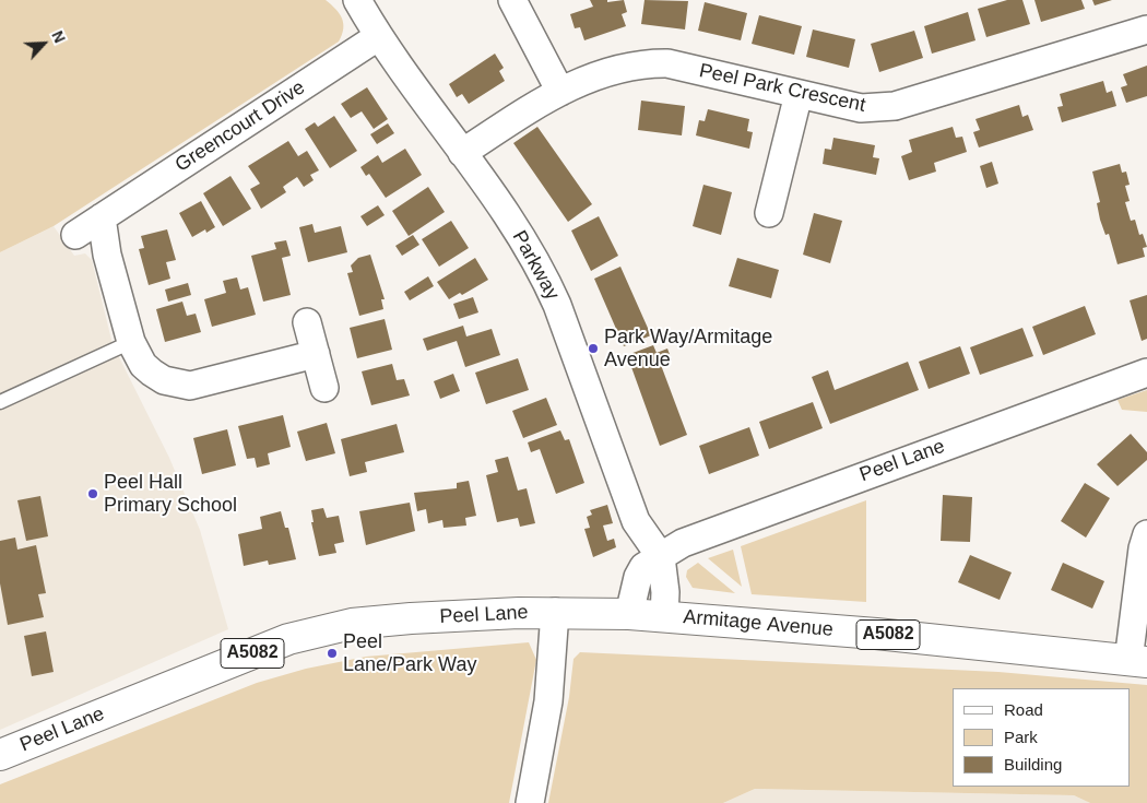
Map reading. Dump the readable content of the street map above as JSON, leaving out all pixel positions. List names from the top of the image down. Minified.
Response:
{"streets":{"main road":["Peel Lane","Armitage Avenue","A5082"],"street":["Peel Park Crescent","Greencourt Drive","Parkway"]},"crossings":[["Peel Park Crescent","Parkway"],["Greencourt Drive","Parkway"],["Parkway","Peel Lane"],["Peel Lane","Armitage Avenue"]],"places":["Park Way/Armitage Avenue","Peel Hall Primary School","Peel Lane/Park Way"],"legend":["Road","Park","Building"],"north":"top right"}
